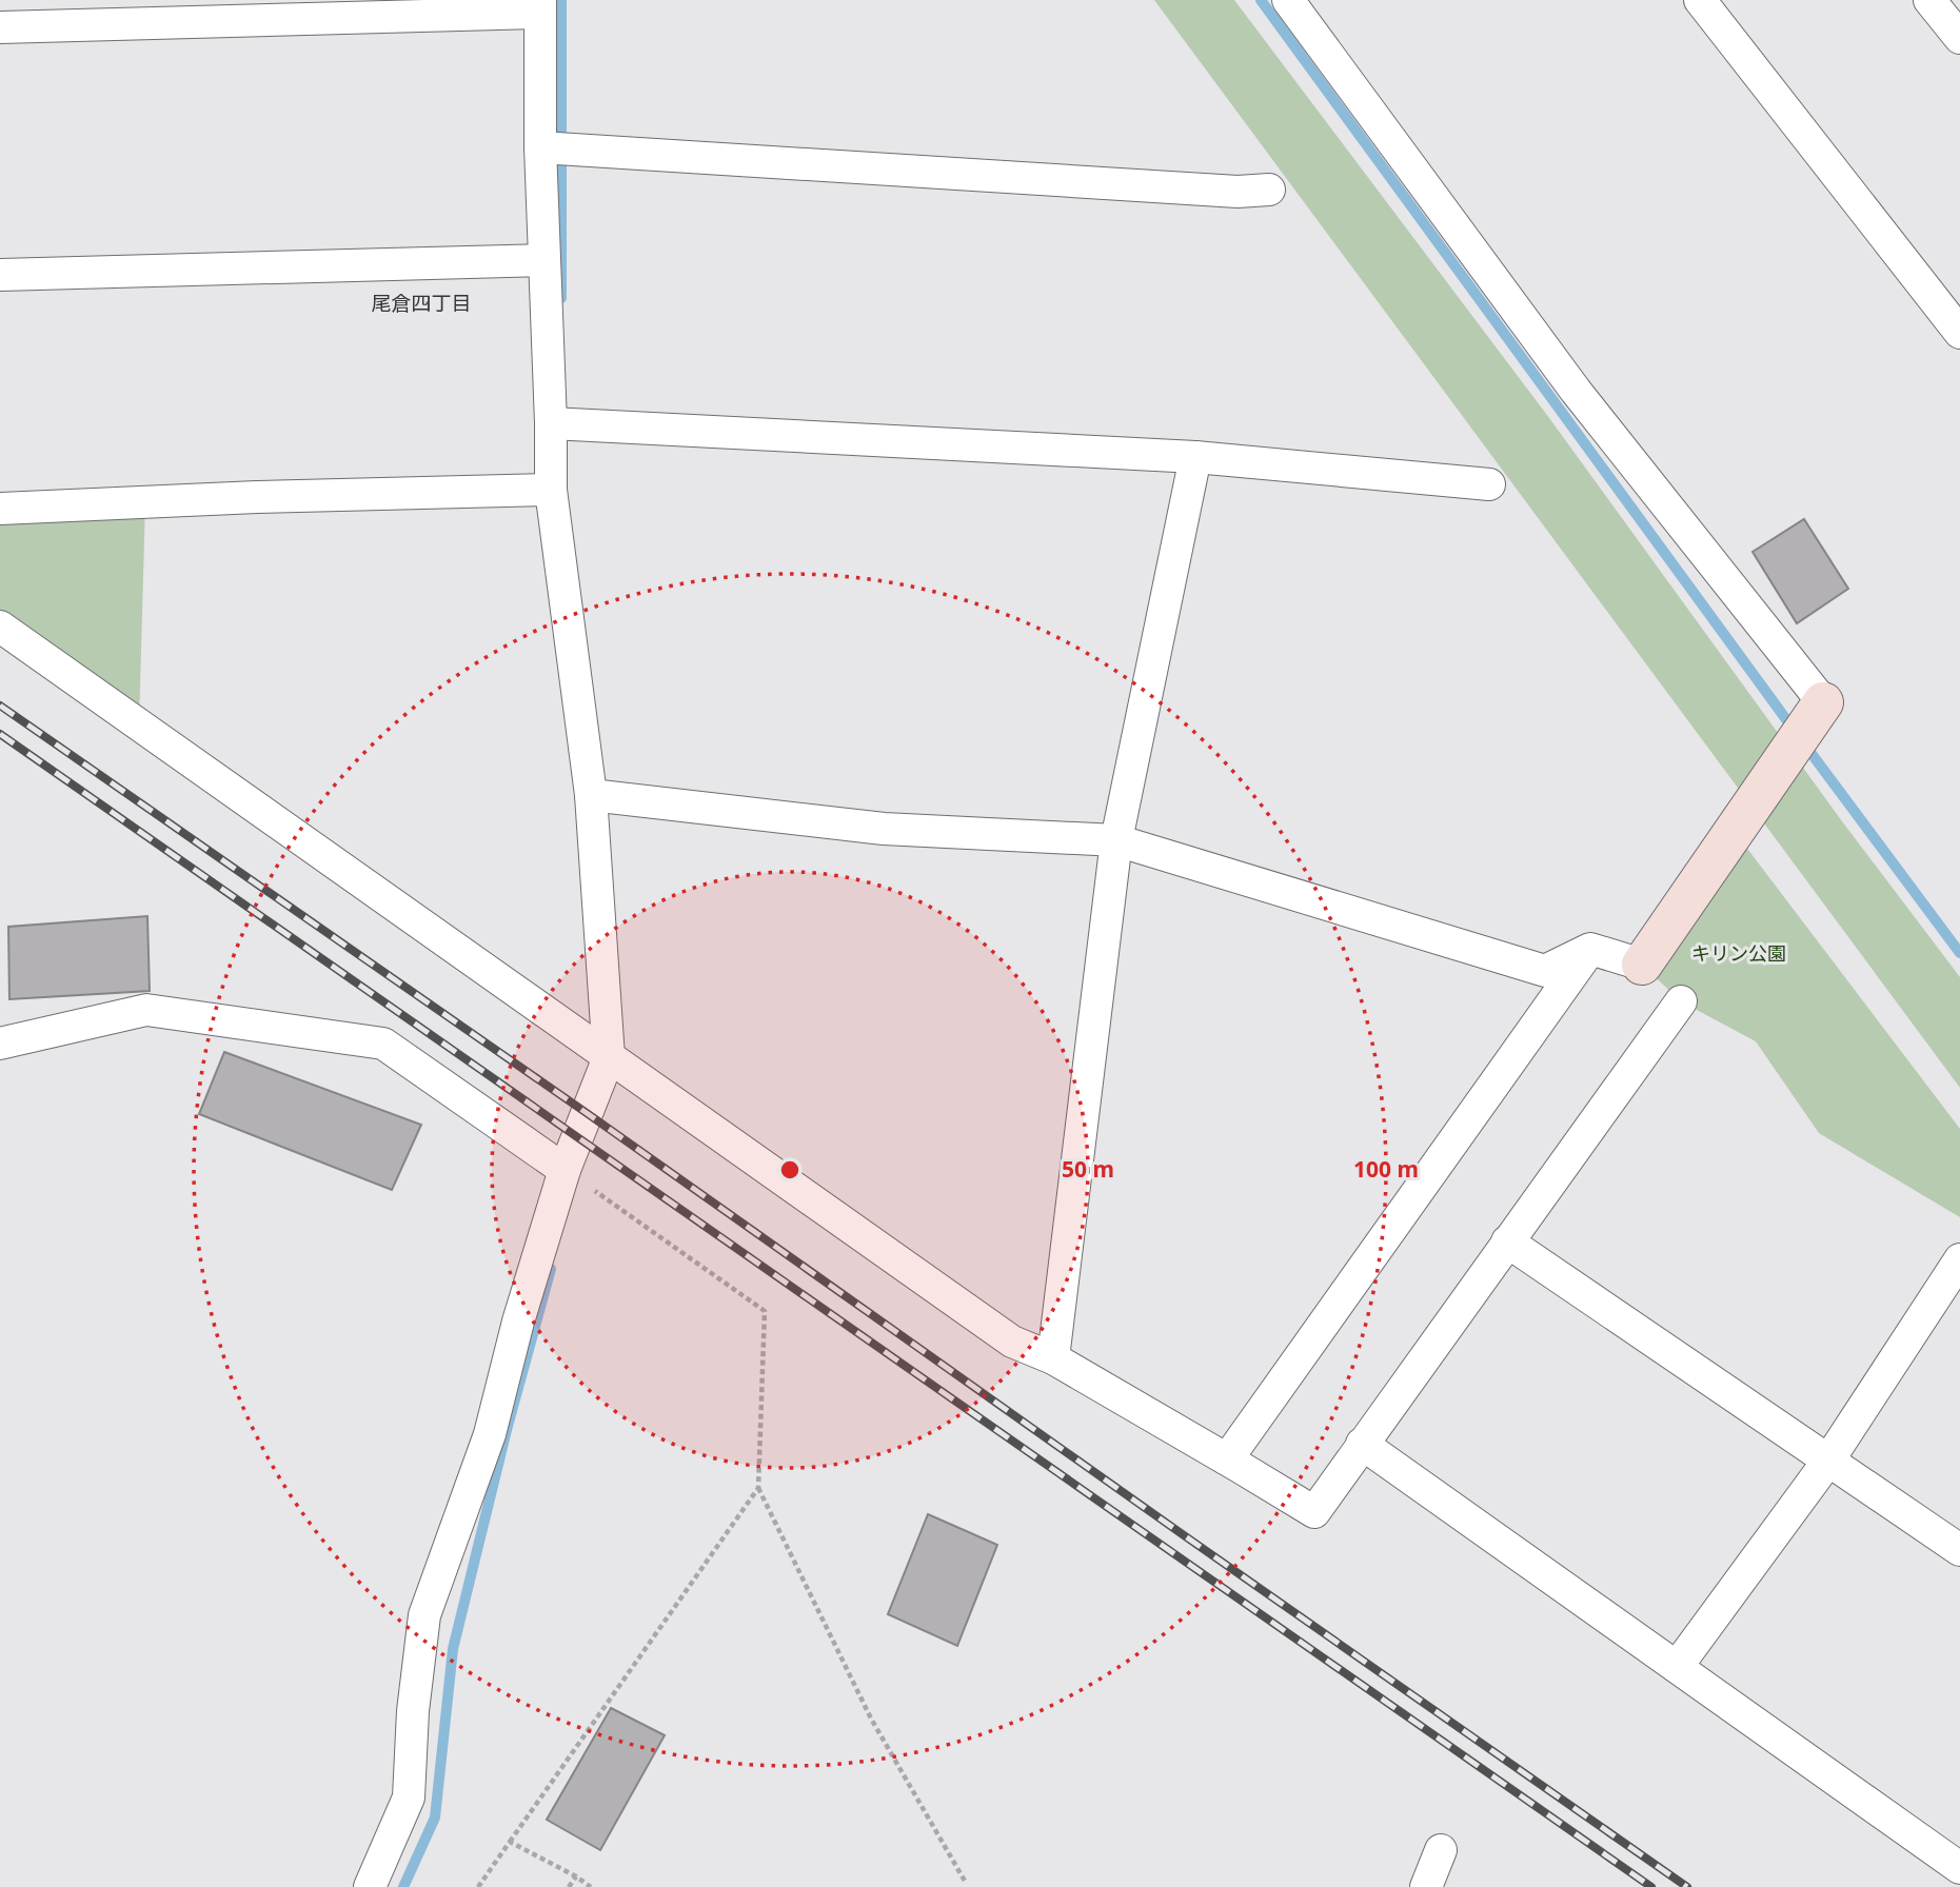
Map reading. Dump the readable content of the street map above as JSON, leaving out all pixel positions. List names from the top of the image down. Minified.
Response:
{"districts":["尾倉四丁目"],"parks":["キリン公園"],"rings":["50 m","100 m"]}
